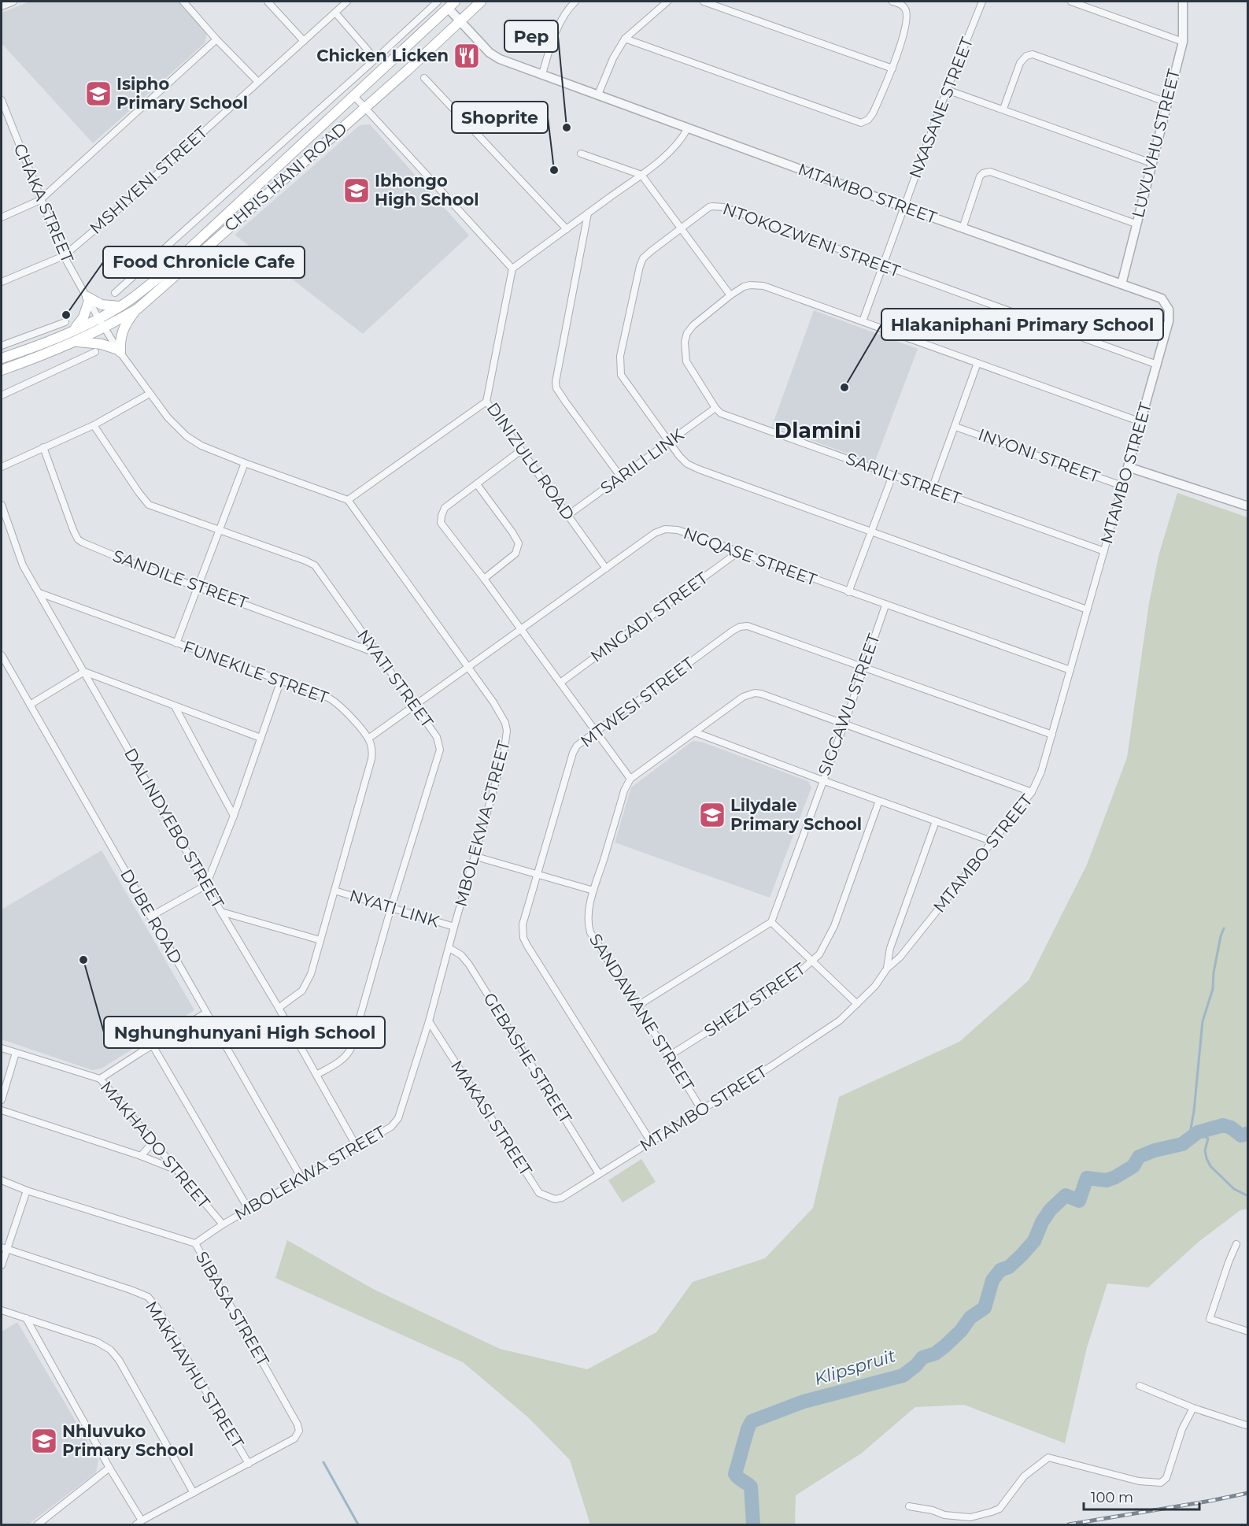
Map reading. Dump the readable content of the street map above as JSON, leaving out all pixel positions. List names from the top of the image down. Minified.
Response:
{"streets":{"main road":["CHRIS HANI ROAD"],"street":["NXASANE STREET","LUVUVHU STREET","MSHIYENI STREET","MTAMBO STREET","CHAKA STREET","NTOKOZWENI STREET","INYONI STREET","DINIZULU ROAD","SARILI LINK","SARILI STREET","NGQASE STREET","SANDILE STREET","MNGADI STREET","FUNEKILE STREET","NYATI STREET","MTWESI STREET","SIGCAWU STREET","MBOLEKWA STREET","DALINDYEBO STREET","NYATI LINK","DUBE ROAD","SHEZI STREET","SANDAWANE STREET","GEBASHE STREET","MAKASI STREET","MAKHADO STREET","SIBASA STREET","MAKHAVHU STREET"]},"crossings":[["NXASANE STREET","MTAMBO STREET"],["NXASANE STREET","NTOKOZWENI STREET"],["NXASANE STREET","SARILI STREET"],["LUVUVHU STREET","MTAMBO STREET"],["CHRIS HANI ROAD","MTAMBO STREET"],["CHRIS HANI ROAD","CHAKA STREET"],["MSHIYENI STREET","CHAKA STREET"],["MTAMBO STREET","NTOKOZWENI STREET"],["MTAMBO STREET","INYONI STREET"],["MTAMBO STREET","SARILI STREET"],["MTAMBO STREET","NGQASE STREET"],["MTAMBO STREET","MTWESI STREET"],["MTAMBO STREET","SANDAWANE STREET"],["MTAMBO STREET","GEBASHE STREET"],["MTAMBO STREET","MAKASI STREET"],["NTOKOZWENI STREET","SARILI LINK"],["DINIZULU ROAD","SARILI LINK"],["DINIZULU ROAD","NGQASE STREET"],["SARILI LINK","SARILI STREET"],["NGQASE STREET","MNGADI STREET"],["NGQASE STREET","FUNEKILE STREET"],["NGQASE STREET","NYATI STREET"],["NGQASE STREET","SIGCAWU STREET"],["NGQASE STREET","MBOLEKWA STREET"],["SANDILE STREET","NYATI STREET"],["FUNEKILE STREET","DALINDYEBO STREET"],["NYATI STREET","DALINDYEBO STREET"],["NYATI STREET","NYATI LINK"],["MTWESI STREET","SIGCAWU STREET"],["MBOLEKWA STREET","DALINDYEBO STREET"],["MBOLEKWA STREET","NYATI LINK"],["MBOLEKWA STREET","DUBE ROAD"],["MBOLEKWA STREET","GEBASHE STREET"],["MBOLEKWA STREET","MAKASI STREET"],["MBOLEKWA STREET","MAKHADO STREET"],["MBOLEKWA STREET","SIBASA STREET"],["SHEZI STREET","SANDAWANE STREET"],["SIBASA STREET","MAKHAVHU STREET"]],"districts":["Dlamini"],"water":["Klipspruit"],"places":{"restaurant":["Chicken Licken"],"school or university":["Isipho Primary School","Ibhongo High School","Lilydale Primary School","Nhluvuko Primary School"],"other":["Pep","Shoprite","Food Chronicle Cafe","Hlakaniphani Primary School","Nghunghunyani High School"]},"scale_bar":"100 m"}
